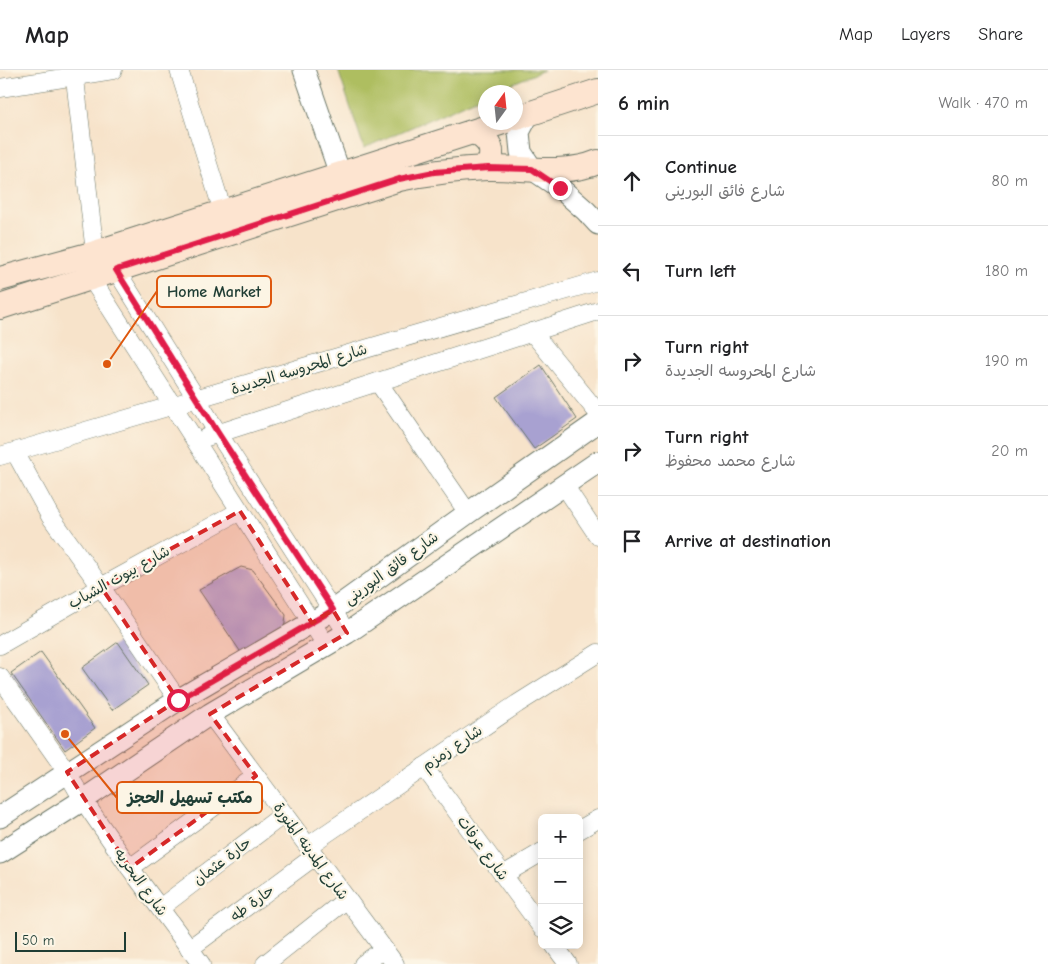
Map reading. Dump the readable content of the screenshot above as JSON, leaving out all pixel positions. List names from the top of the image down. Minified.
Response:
{"streets":{"street":["شارع المحروسه الجديدة","شارع فائق البورينى","شارع بيوت الشباب","شارع زمزم","شارع عرفات","شارع المدينه المنورة","حارة عثمان","شارع البحريه","حارة طه"]},"crossings":[["شارع فائق البورينى","شارع المدينه المنورة"],["شارع فائق البورينى","شارع البحريه"],["شارع زمزم","شارع عرفات"],["شارع زمزم","شارع المدينه المنورة"],["شارع زمزم","حارة طه"],["شارع المدينه المنورة","حارة عثمان"],["شارع المدينه المنورة","حارة طه"],["حارة عثمان","شارع البحريه"],["شارع البحريه","حارة طه"]],"places":["Home Market","مكتب تسهيل الحجز"],"scale_bar":"50 m","north":"top","page":{"header":"Map","nav":["Map","Layers","Share"],"heading":["6 min","Walk · 470 m"],"list":[["Continue","شارع فائق البورينى","80 m"],["Turn left","180 m"],["Turn right","شارع المحروسه الجديدة","190 m"],["Turn right","شارع محمد محفوظ","20 m"],"Arrive at destination"],"map_buttons":["+","−"],"scale":"50 m"}}
